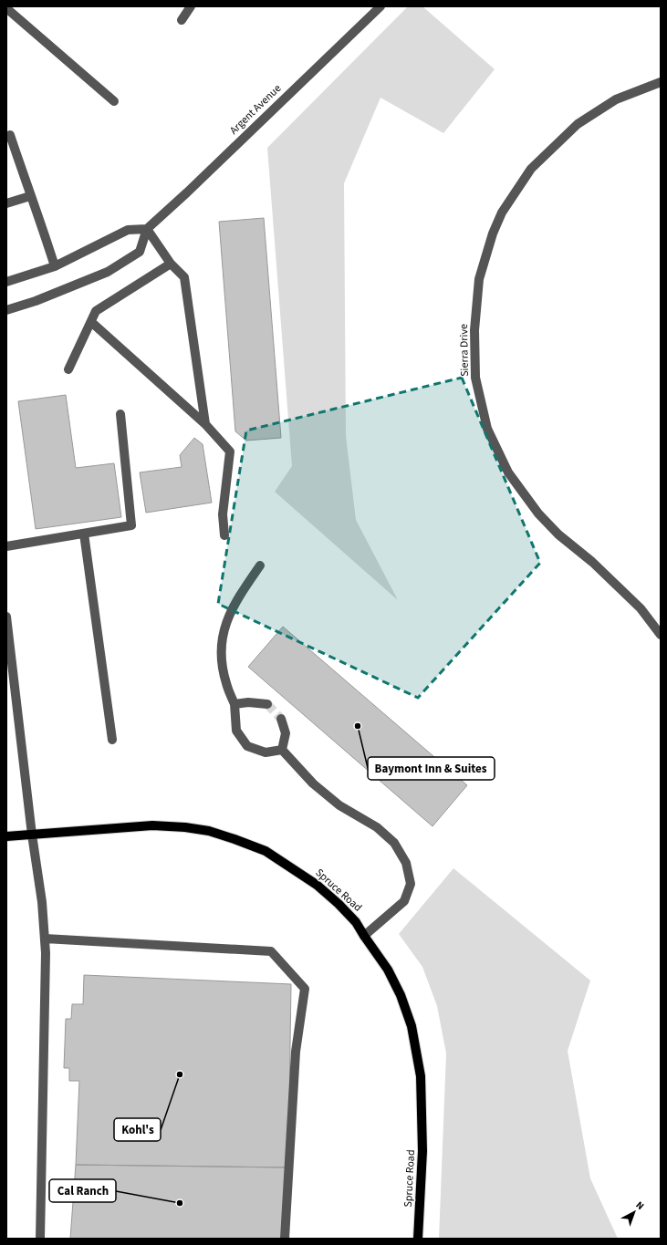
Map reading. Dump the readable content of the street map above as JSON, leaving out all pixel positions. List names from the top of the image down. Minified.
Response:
{"streets":{"main road":["Spruce Road"],"street":["Argent Avenue","Sierra Drive"]},"places":["Baymont Inn & Suites","Kohl's","Cal Ranch"],"north":"top right"}
